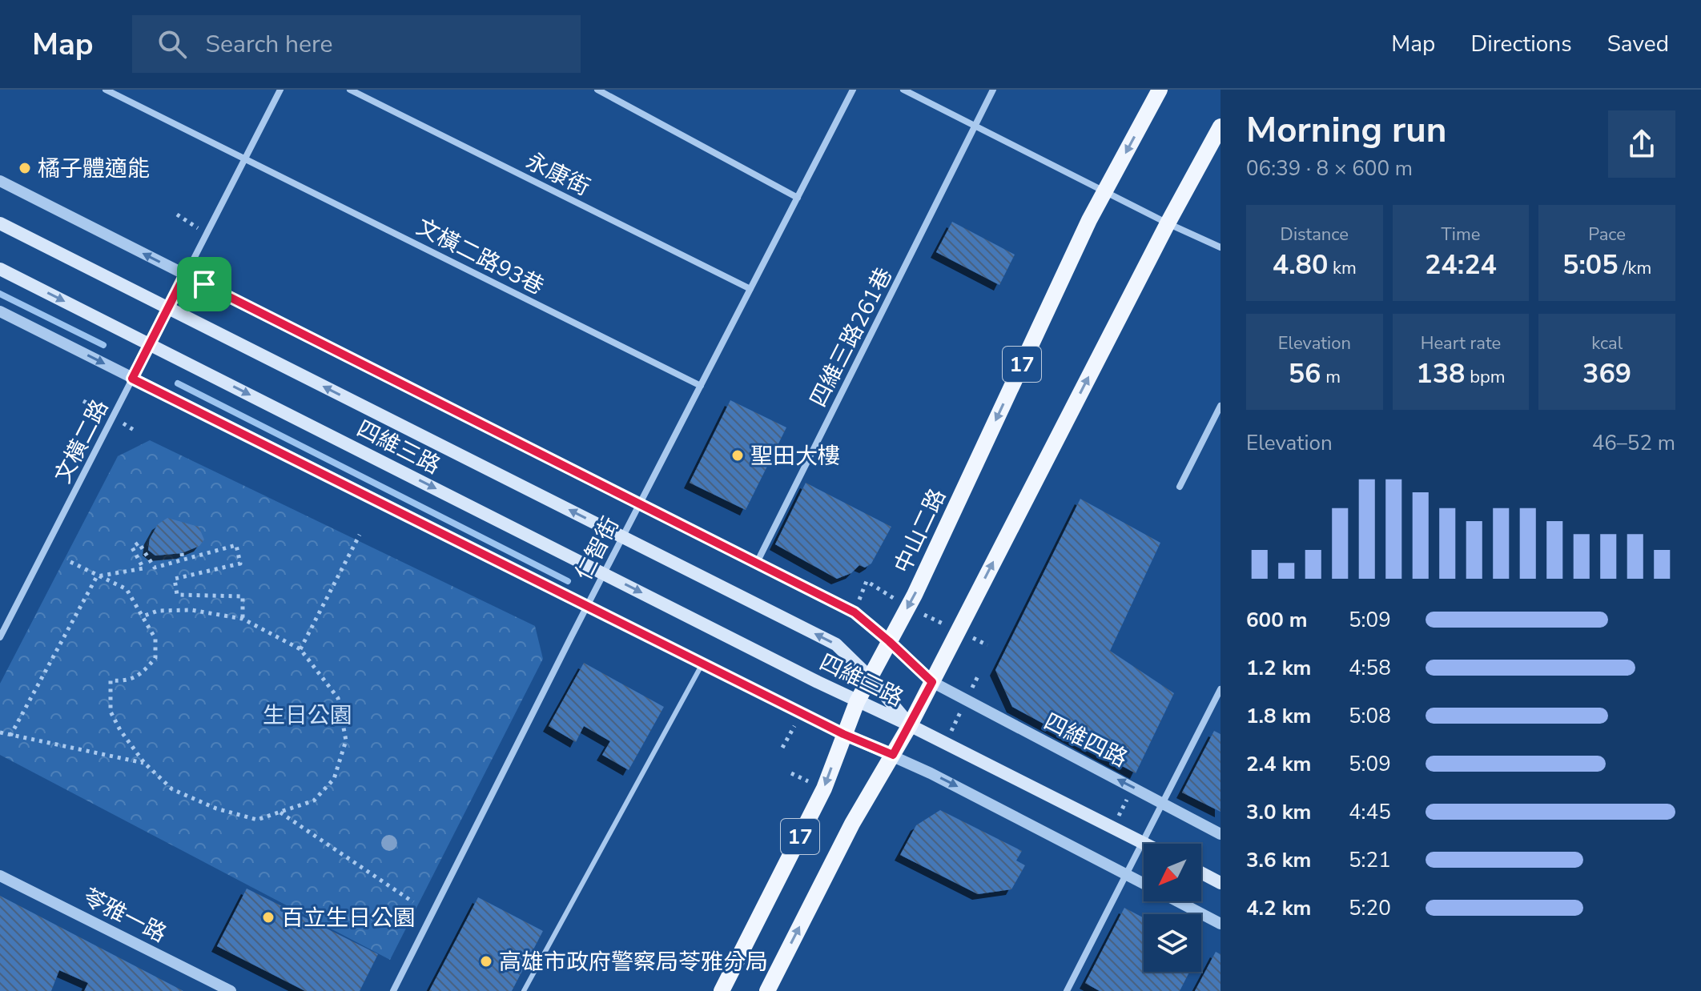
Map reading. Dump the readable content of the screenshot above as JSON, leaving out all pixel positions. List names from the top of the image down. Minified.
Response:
{"streets":{"main road":["17","四維三路","中山二路"],"street":["永康街","文橫二路93巷","四維三路261巷","文橫二路","仁智街","四維四路","苓雅一路"]},"crossings":[["永康街","仁智街"],["文橫二路93巷","文橫二路"],["文橫二路93巷","仁智街"],["四維三路261巷","四維三路"],["17","四維三路"],["17","四維四路"],["文橫二路","四維三路"],["四維三路","中山二路"],["四維三路","仁智街"],["四維三路","四維四路"]],"parks":["生日公園"],"places":["橘子體適能","聖田大樓","百立生日公園","高雄市政府警察局苓雅分局"],"north":"bottom left","page":{"header":"Map","search":"Search here","nav":["Map","Directions","Saved"],"heading":["Morning run","06:39 · 8 × 600 m"],"stats":[["Distance","4.80 km"],["Time","24:24"],["Pace","5:05 /km"],["Elevation","56 m"],["Heart rate","138 bpm"],["kcal","369"]],"chart":["Elevation","46–52 m"],"list":[{"name":"600 m","note":"5:09"},{"name":"1.2 km","note":"4:58"},{"name":"1.8 km","note":"5:08"},{"name":"2.4 km","note":"5:09"},{"name":"3.0 km","note":"4:45"},{"name":"3.6 km","note":"5:21"},{"name":"4.2 km","note":"5:20"}]}}
